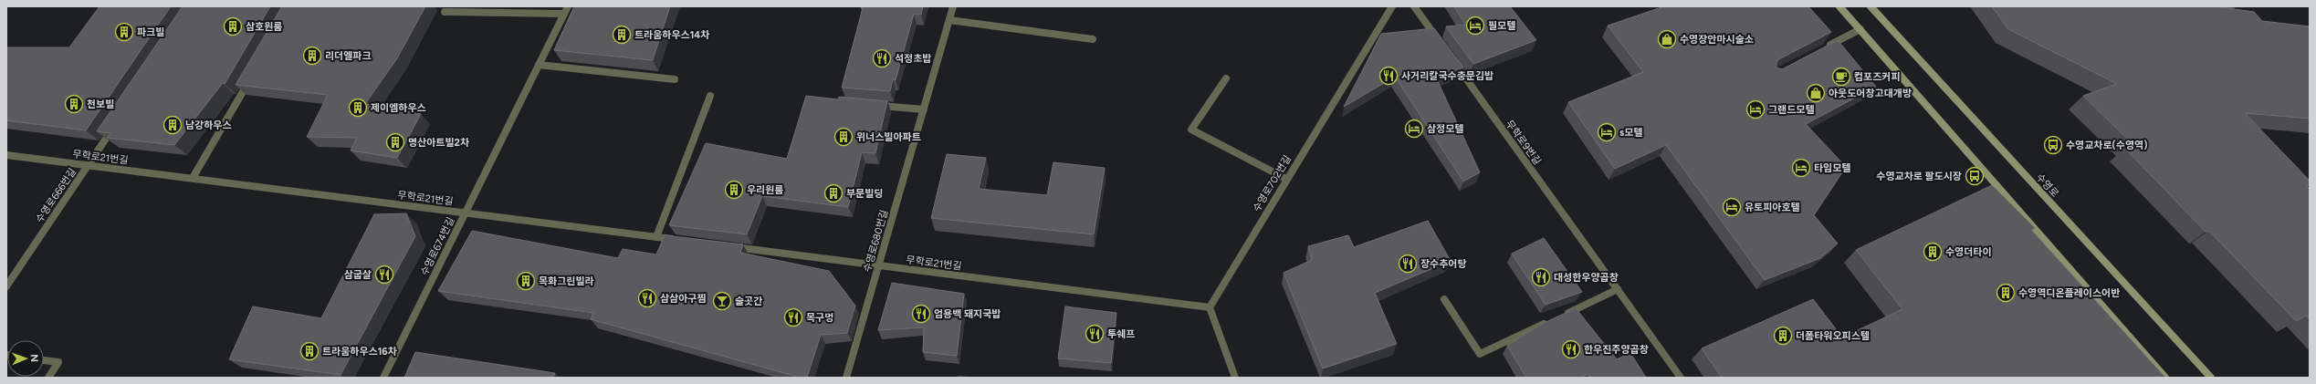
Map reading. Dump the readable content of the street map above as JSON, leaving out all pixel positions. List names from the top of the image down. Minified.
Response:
{"streets":{"main road":["수영로"],"street":["무학로9번길","무학로21번길","수영로702번길","수영로666번길","수영로680번길","수영로674번길"]},"crossings":[["무학로21번길","수영로702번길"],["무학로21번길","수영로666번길"],["무학로21번길","수영로680번길"],["무학로21번길","수영로674번길"]],"places":{"hotel":["필모텔","그랜드모텔","삼정모텔","s모텔","타임모텔","유토피아호텔"],"building":["삼호원룸","파크빌","트라움하우스14차","리더엘파크","천보빌","제이엠하우스","남강하우스","위너스빌아파트","명산아트빌2차","우리원룸","부문빌딩","수영더타이","목화그린빌라","수영역디온플레이스어반","더폼타워오피스텔","트라움하우스16차"],"shop":["수영장안마시술소","아웃도어창고대개방"],"restaurant":["석정초밥","사거리칼국수충문김밥","장수추어탕","삼굽살","대성한우양곱창","삼삼아구찜","엄용백 돼지국밥","목구멍","투쉐프","한우진주양곱창"],"cafe":["컴포즈커피"],"bus stop":["수영교차로(수영역)","수영교차로 팔도시장"],"bar":["술곳간"]},"north":"right"}
